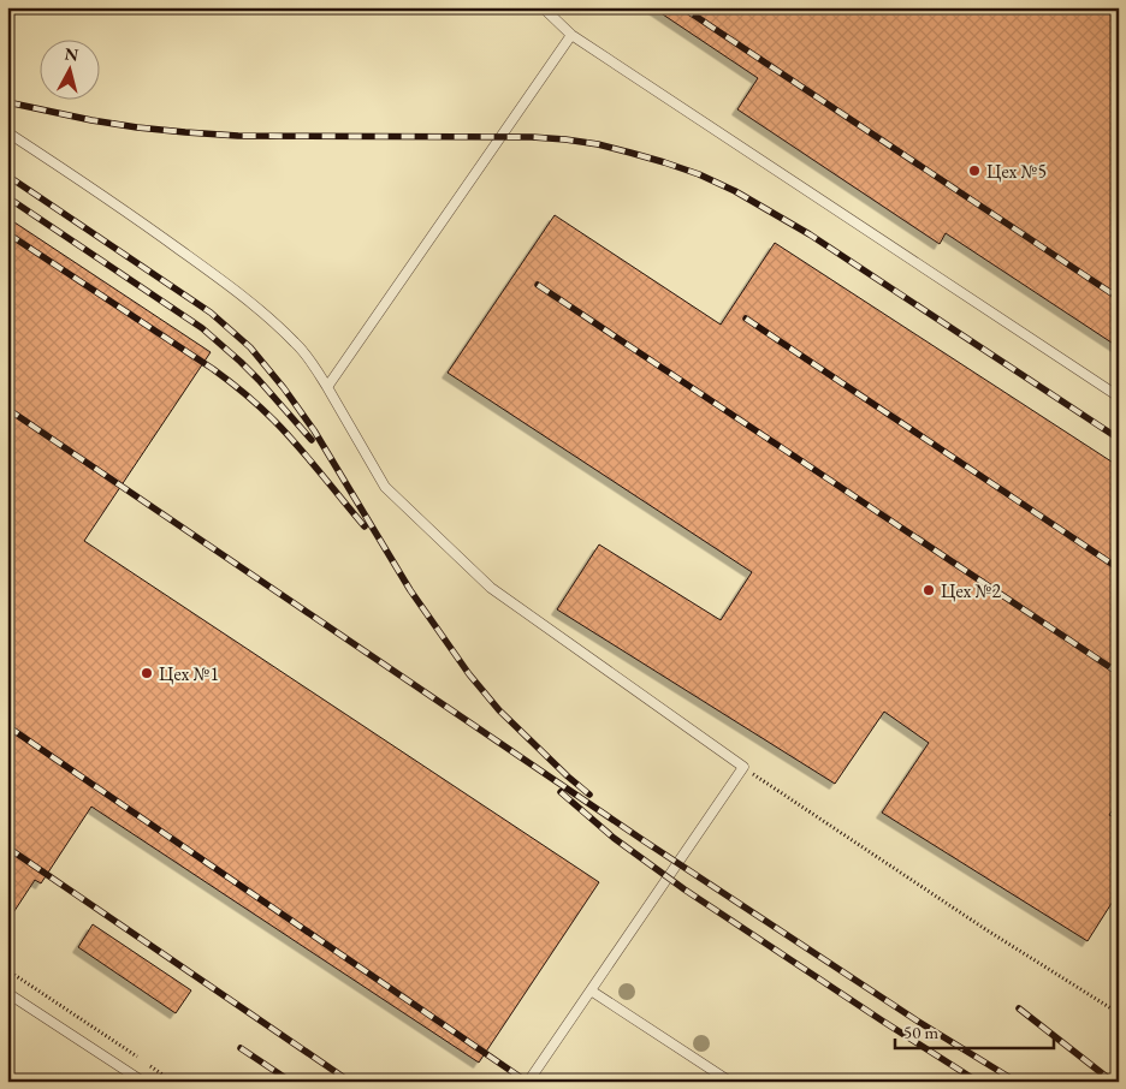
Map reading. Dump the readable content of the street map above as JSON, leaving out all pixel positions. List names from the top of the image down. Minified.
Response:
{"places":["Цех №5","Цех №2","Цех №1"],"scale_bar":"50 m","north":"top"}
